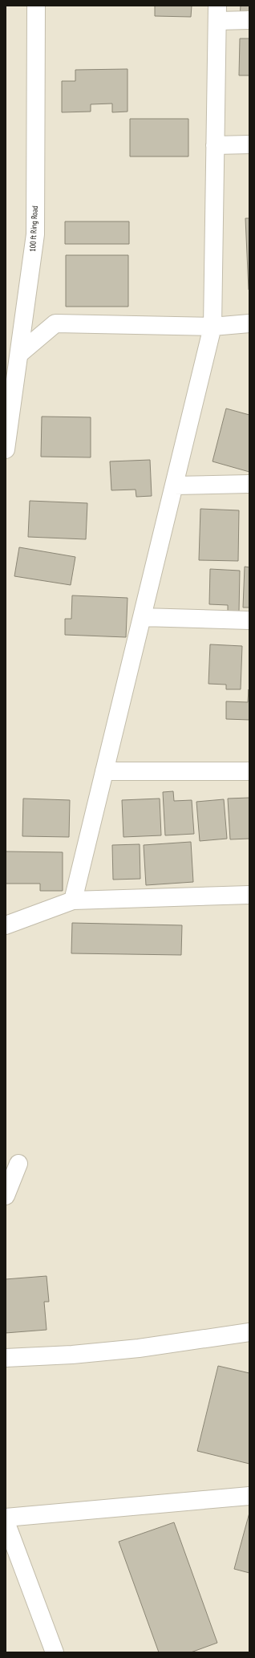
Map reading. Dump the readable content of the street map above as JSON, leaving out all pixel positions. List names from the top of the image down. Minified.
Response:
{"streets":{"street":["100 ft Ring Road"]}}
